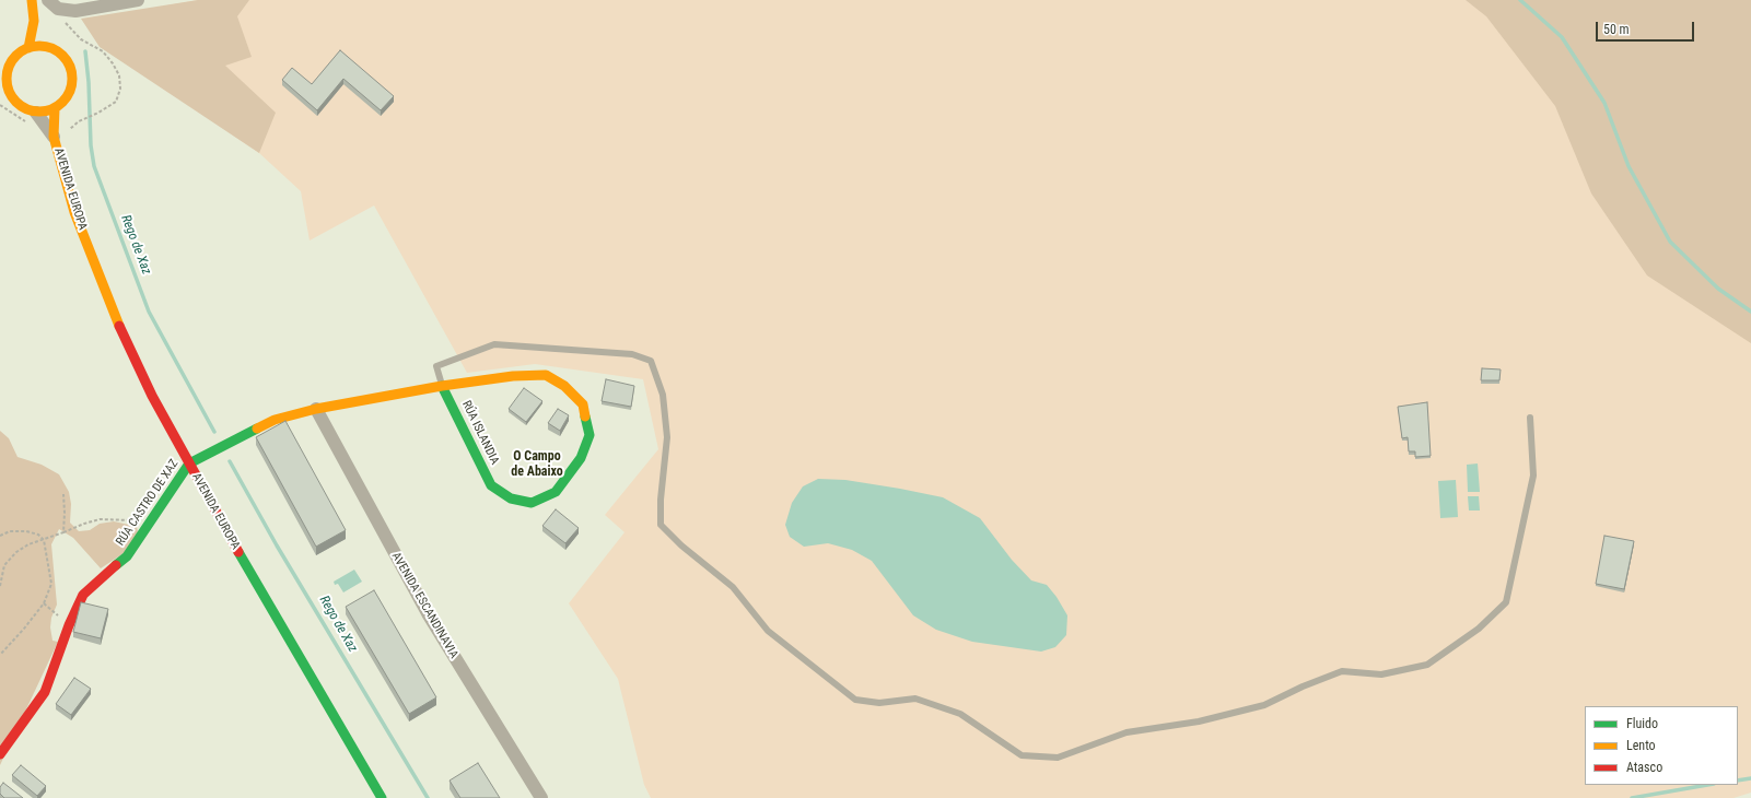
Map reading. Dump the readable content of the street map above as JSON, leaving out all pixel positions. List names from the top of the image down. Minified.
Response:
{"streets":{"street":["AVENIDA EUROPA","RÚA ISLANDIA","RÚA CASTRO DE XAZ","AVENIDA ESCANDINAVIA"]},"crossings":[["AVENIDA EUROPA","RÚA CASTRO DE XAZ"],["RÚA ISLANDIA","RÚA CASTRO DE XAZ"],["RÚA CASTRO DE XAZ","AVENIDA ESCANDINAVIA"]],"districts":["O Campo de Abaixo"],"water":["Rego de Xaz"],"legend":["Fluido","Lento","Atasco"],"scale_bar":"50 m"}
